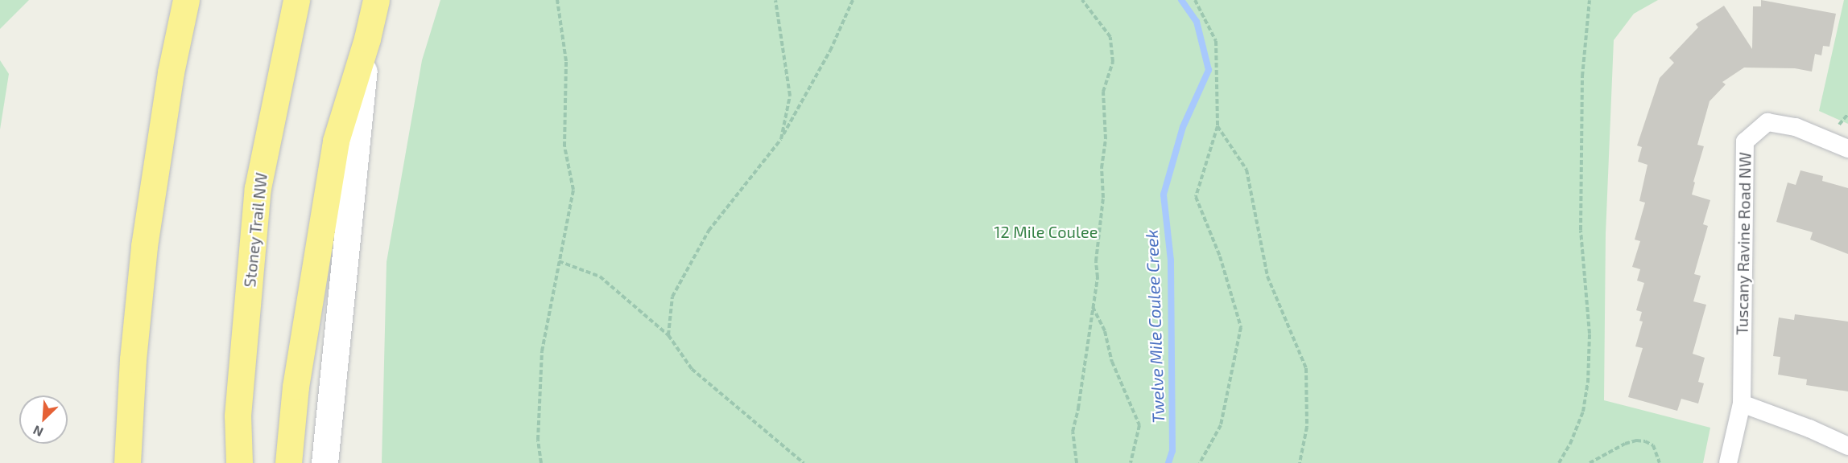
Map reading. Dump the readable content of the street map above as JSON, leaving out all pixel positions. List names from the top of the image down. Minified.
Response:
{"streets":{"highway":["Stoney Trail NW"],"street":["Tuscany Ravine Road NW"]},"water":["Twelve Mile Coulee Creek"],"parks":["12 Mile Coulee"],"north":"bottom left"}
